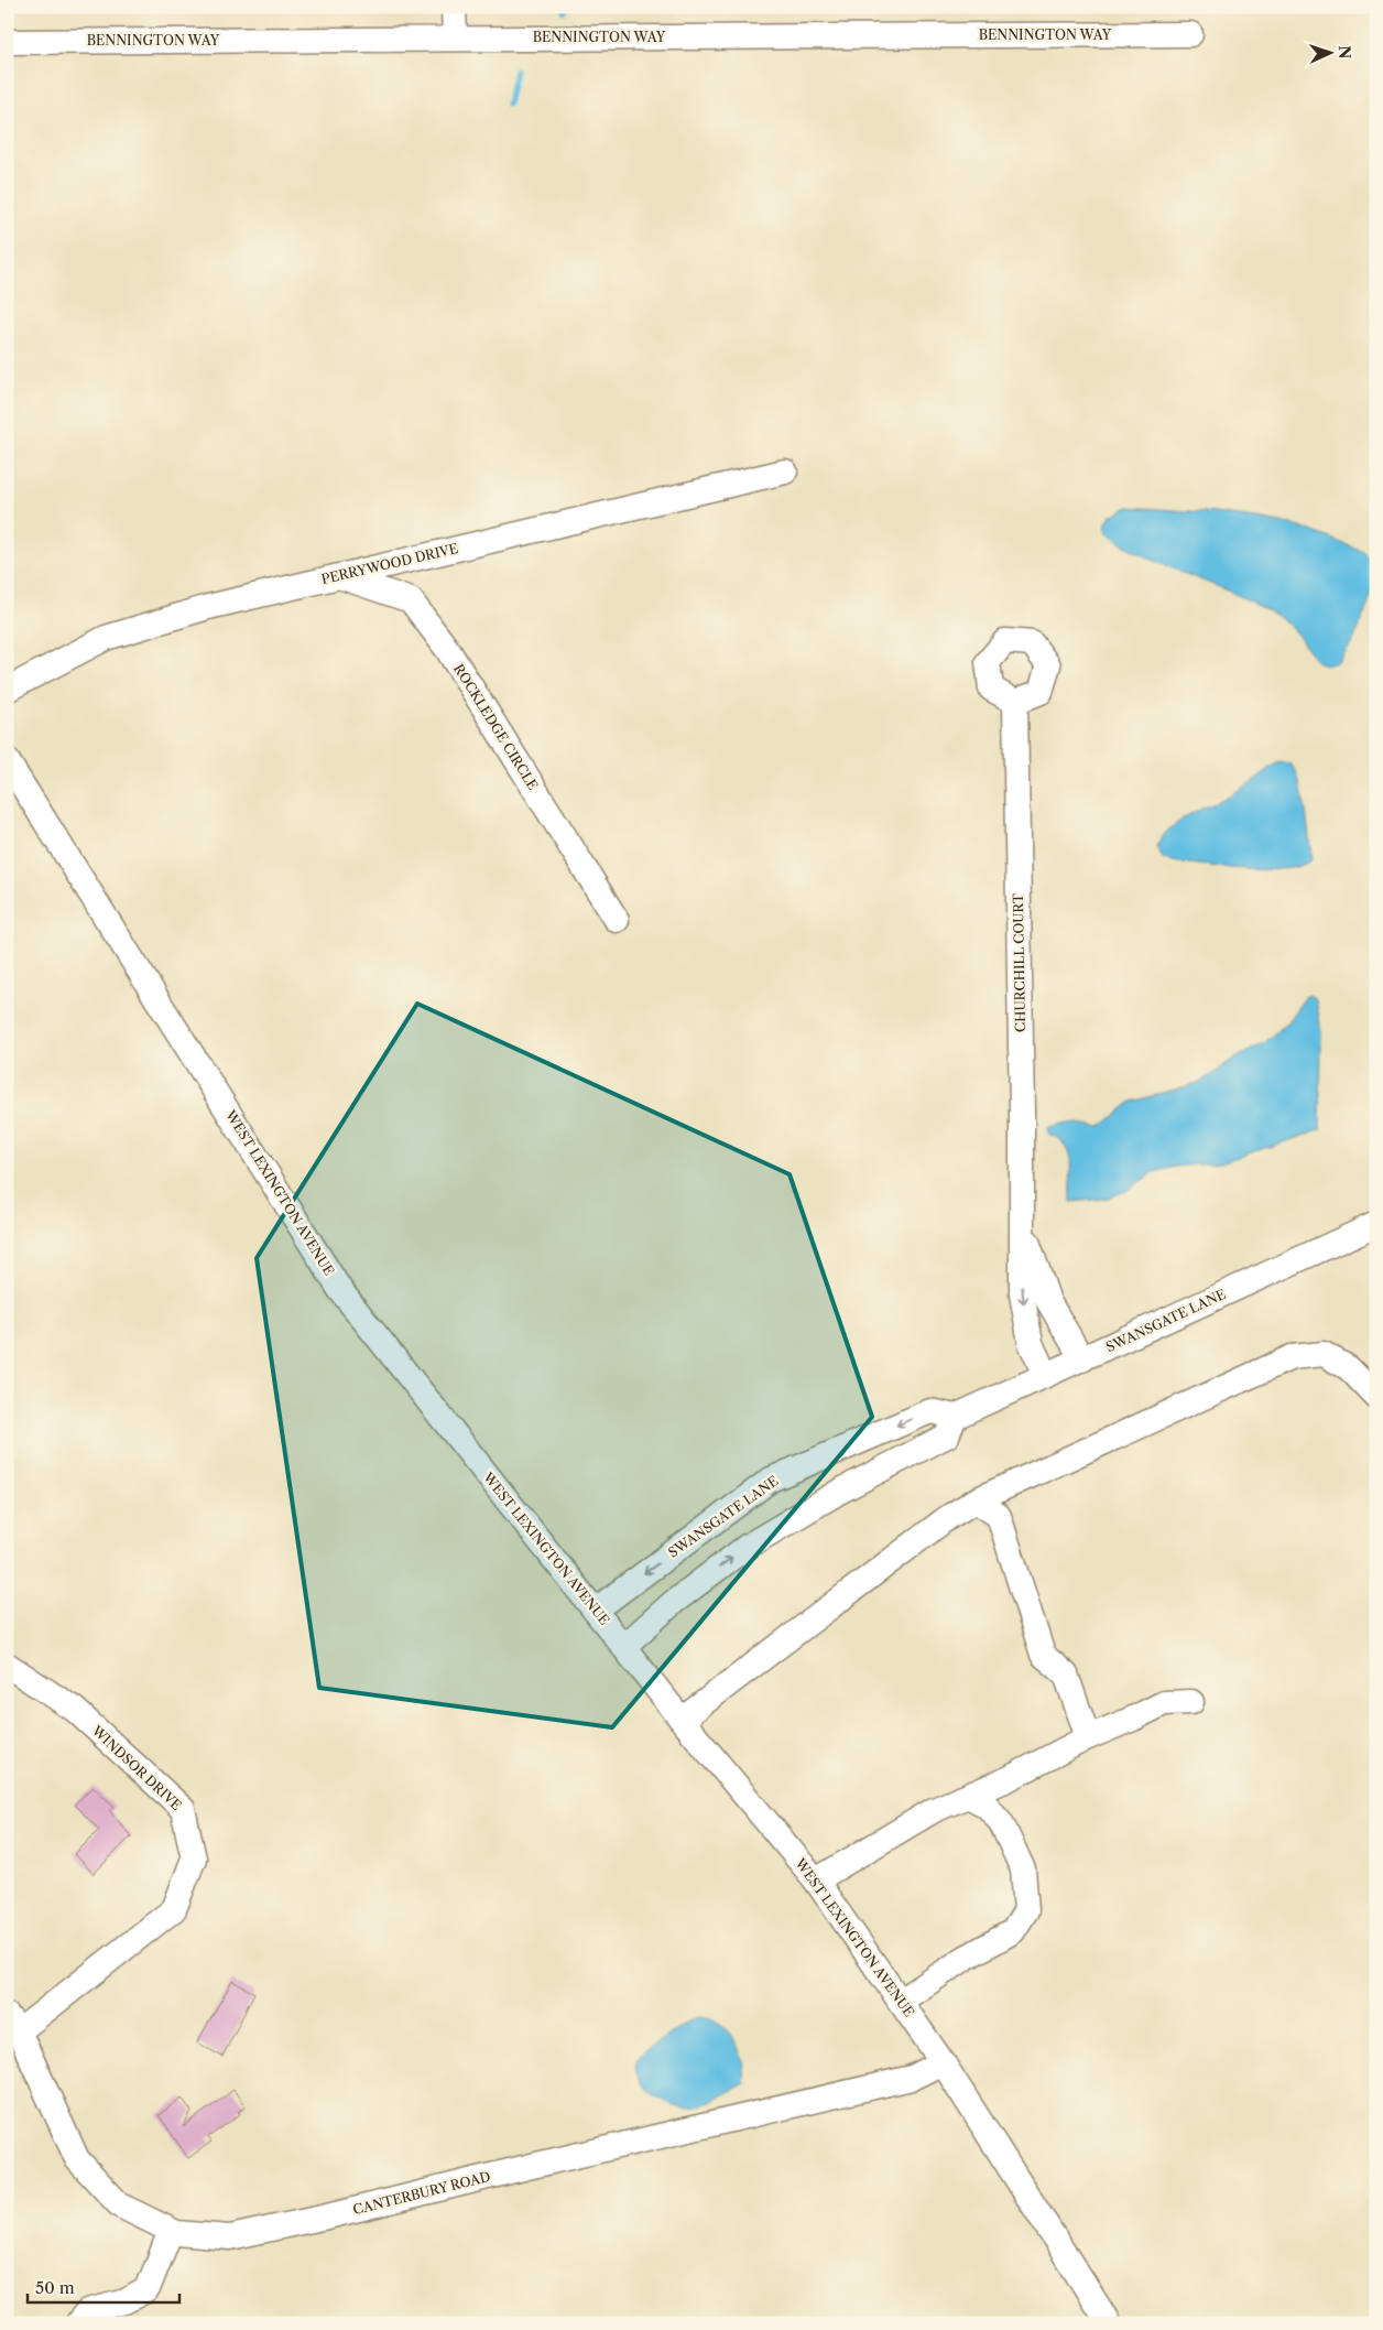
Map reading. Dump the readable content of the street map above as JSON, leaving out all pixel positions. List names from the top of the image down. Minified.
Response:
{"streets":{"street":["BENNINGTON WAY","PERRYWOOD DRIVE","ROCKLEDGE CIRCLE","CHURCHILL COURT","WEST LEXINGTON AVENUE","SWANSGATE LANE","WINDSOR DRIVE","CANTERBURY ROAD"]},"crossings":[["PERRYWOOD DRIVE","ROCKLEDGE CIRCLE"],["CHURCHILL COURT","SWANSGATE LANE"],["WEST LEXINGTON AVENUE","SWANSGATE LANE"],["WEST LEXINGTON AVENUE","CANTERBURY ROAD"],["WINDSOR DRIVE","CANTERBURY ROAD"]],"scale_bar":"50 m","north":"right"}
